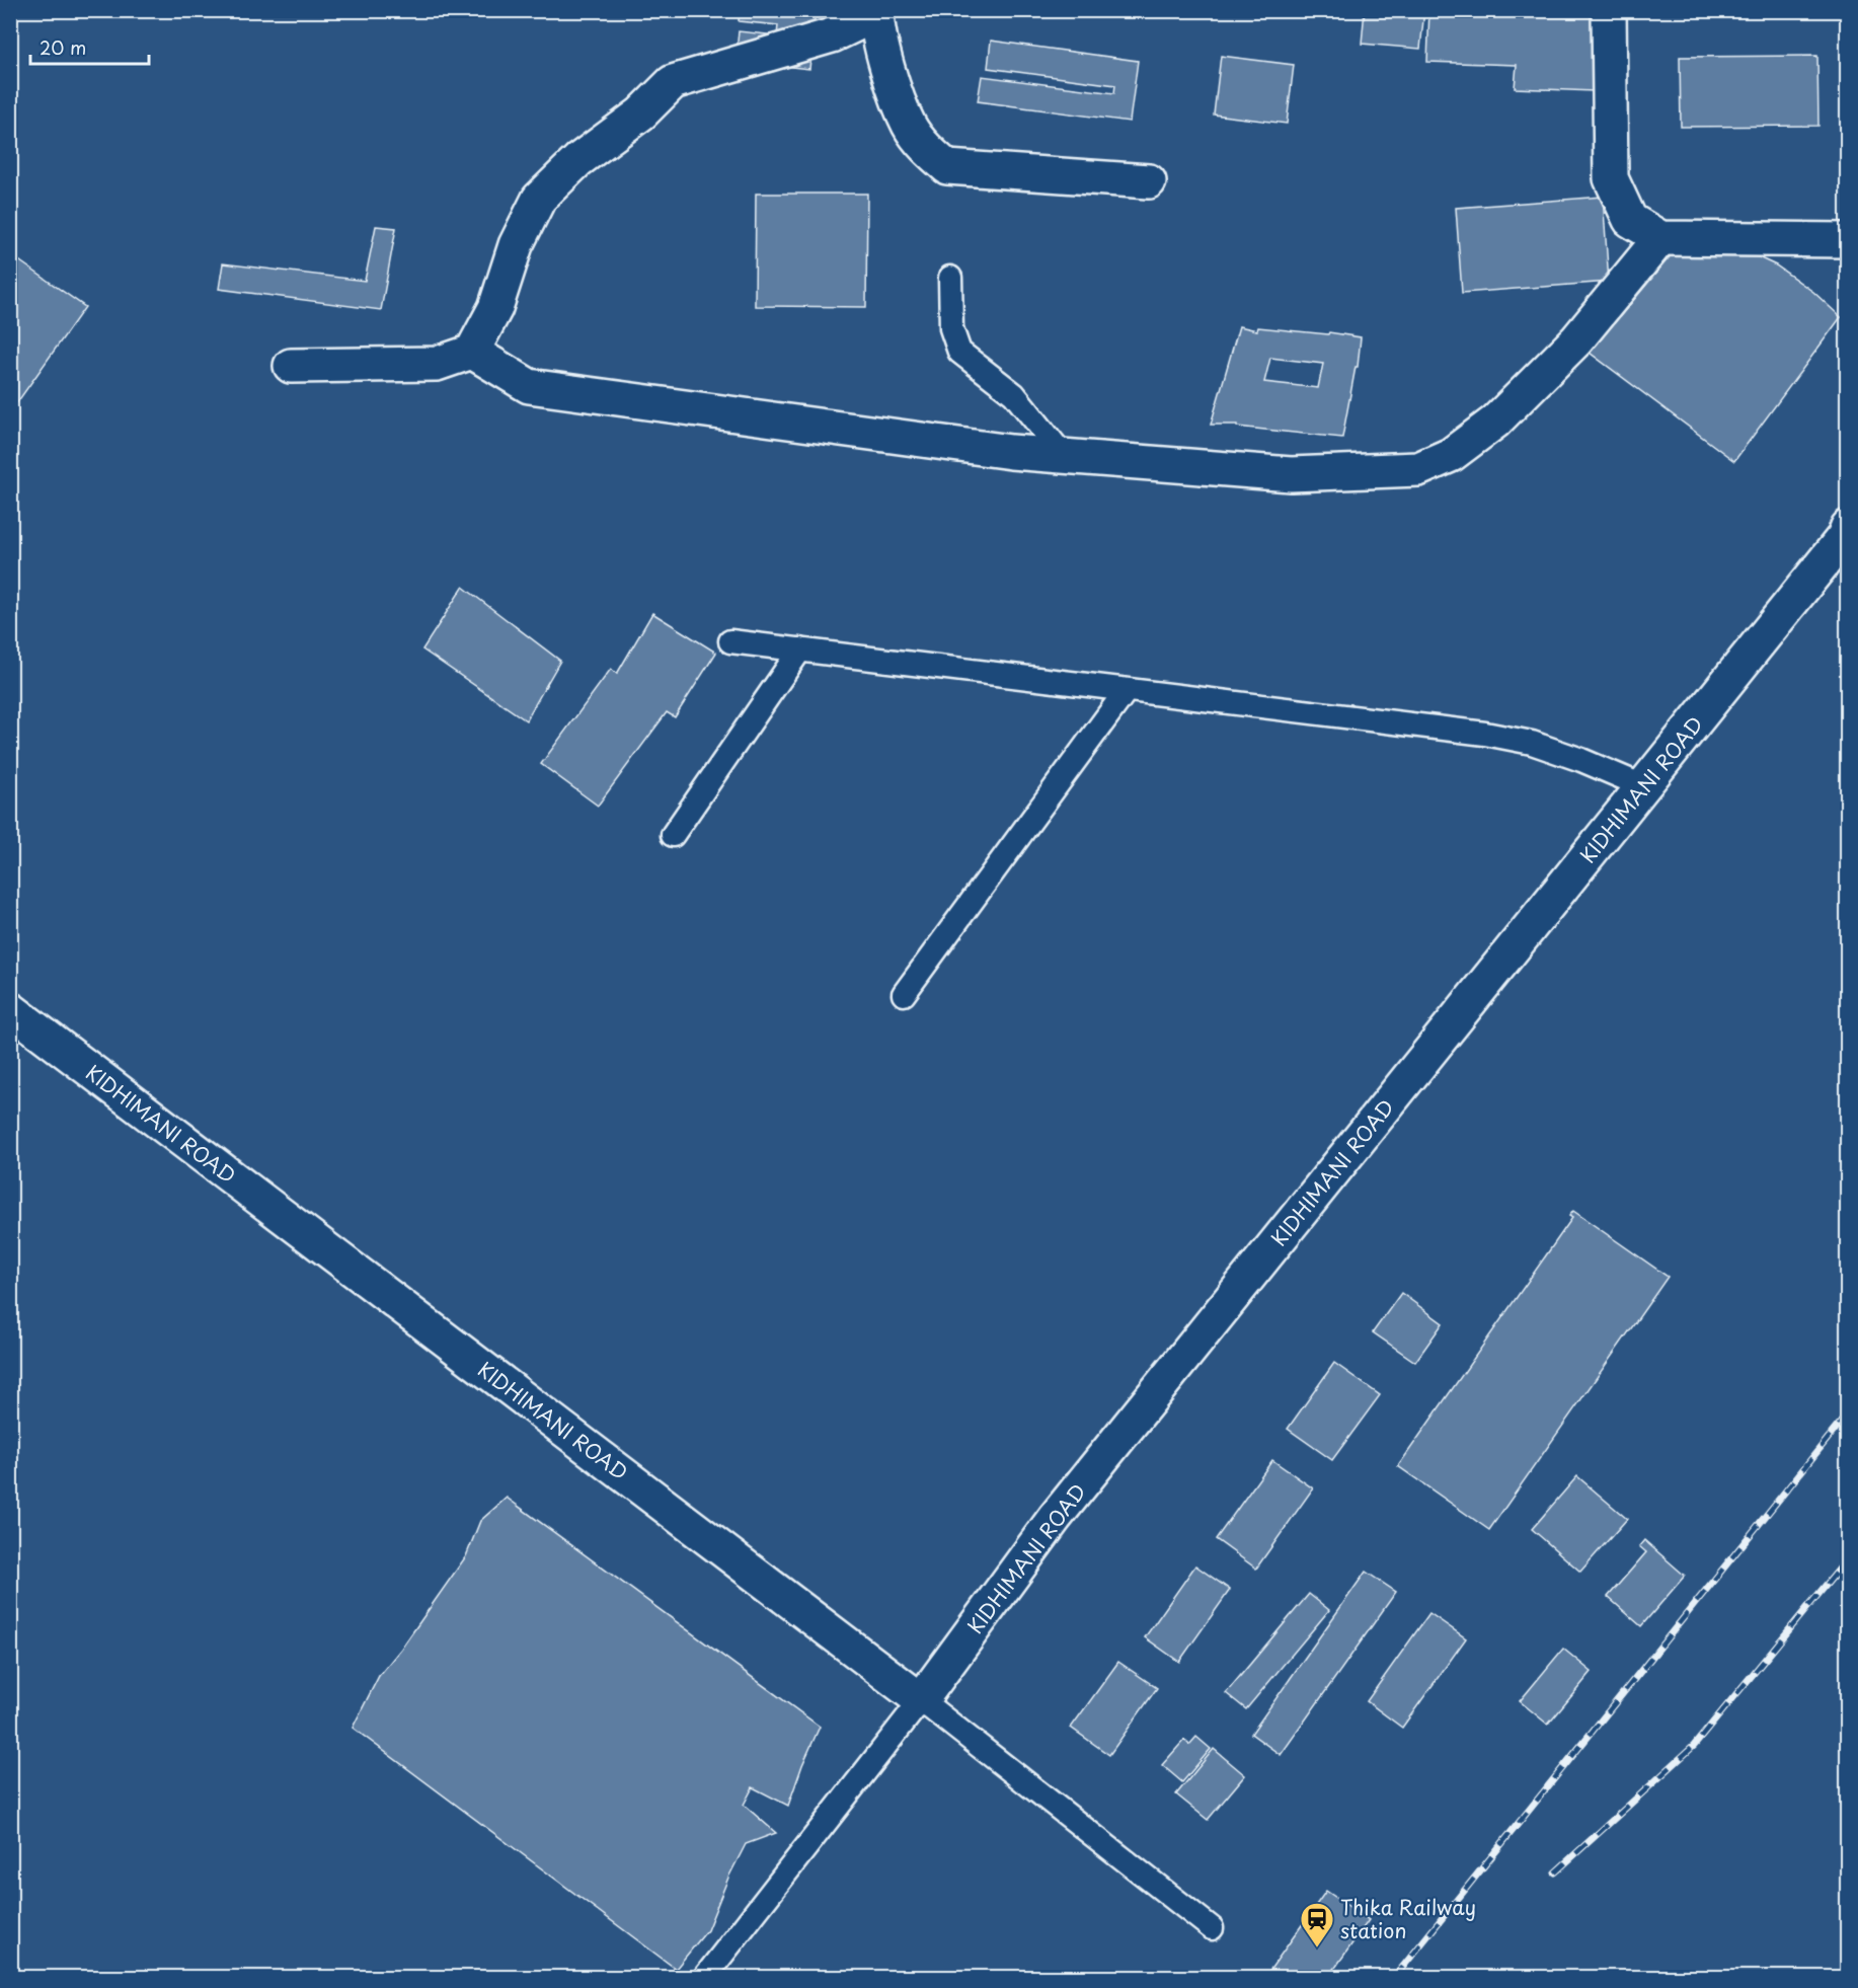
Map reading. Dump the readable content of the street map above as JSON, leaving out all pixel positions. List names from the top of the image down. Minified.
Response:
{"streets":{"street":["KIDHIMANI ROAD"]},"places":{"station":["Thika Railway station"]},"scale_bar":"20 m"}
